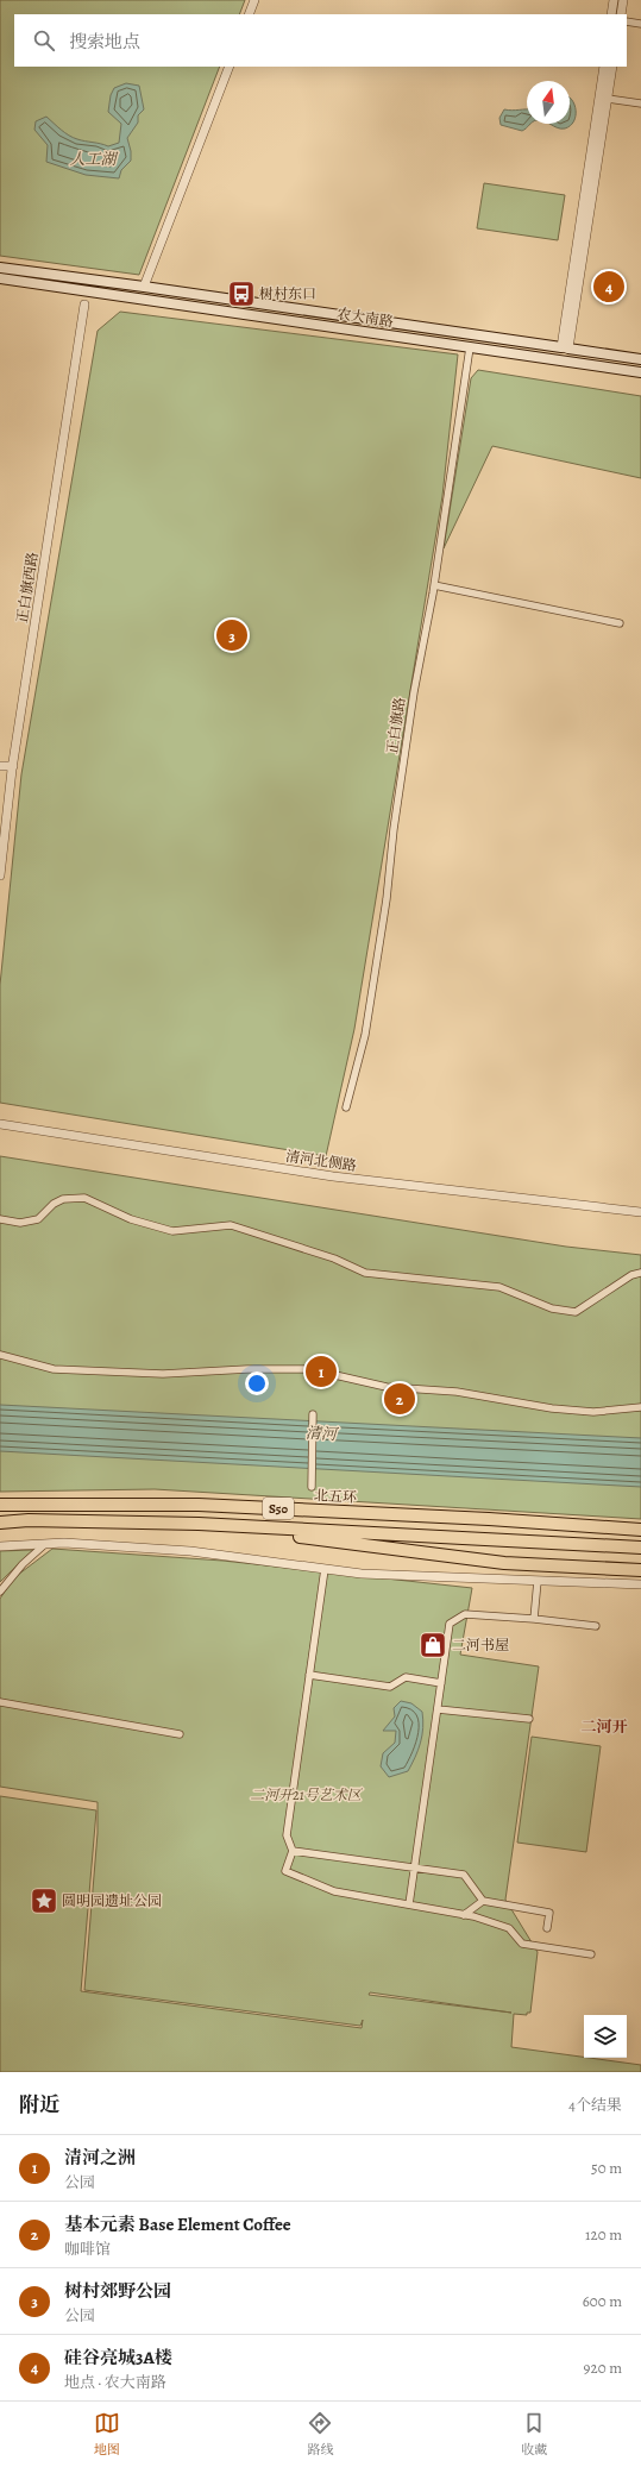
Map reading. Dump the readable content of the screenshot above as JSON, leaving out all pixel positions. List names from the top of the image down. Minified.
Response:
{"streets":{"highway":["北五环","S50"],"main road":["农大南路"],"street":["正白旗西路","正白旗路","清河北侧路"]},"crossings":[["农大南路","正白旗路"]],"districts":["二河开"],"water":["人工湖","清河"],"parks":["二河开21号艺术区"],"places":{"bus stop":["树村东口"],"shop":["二河书屋"],"place":["圆明园遗址公园"]},"north":"top","page":{"search":"搜索地点","pins":["4","3","1","2"],"heading":["附近","4个结果"],"list":[{"mark":"1","name":"清河之洲","note":"公园","value":"50 m"},{"mark":"2","name":"基本元素 Base Element Coffee","note":"咖啡馆","value":"120 m"},{"mark":"3","name":"树村郊野公园","note":"公园","value":"600 m"},{"mark":"4","name":"硅谷亮城3A楼","note":"地点 · 农大南路","value":"920 m"}],"nav":["地图","路线","收藏"]}}
